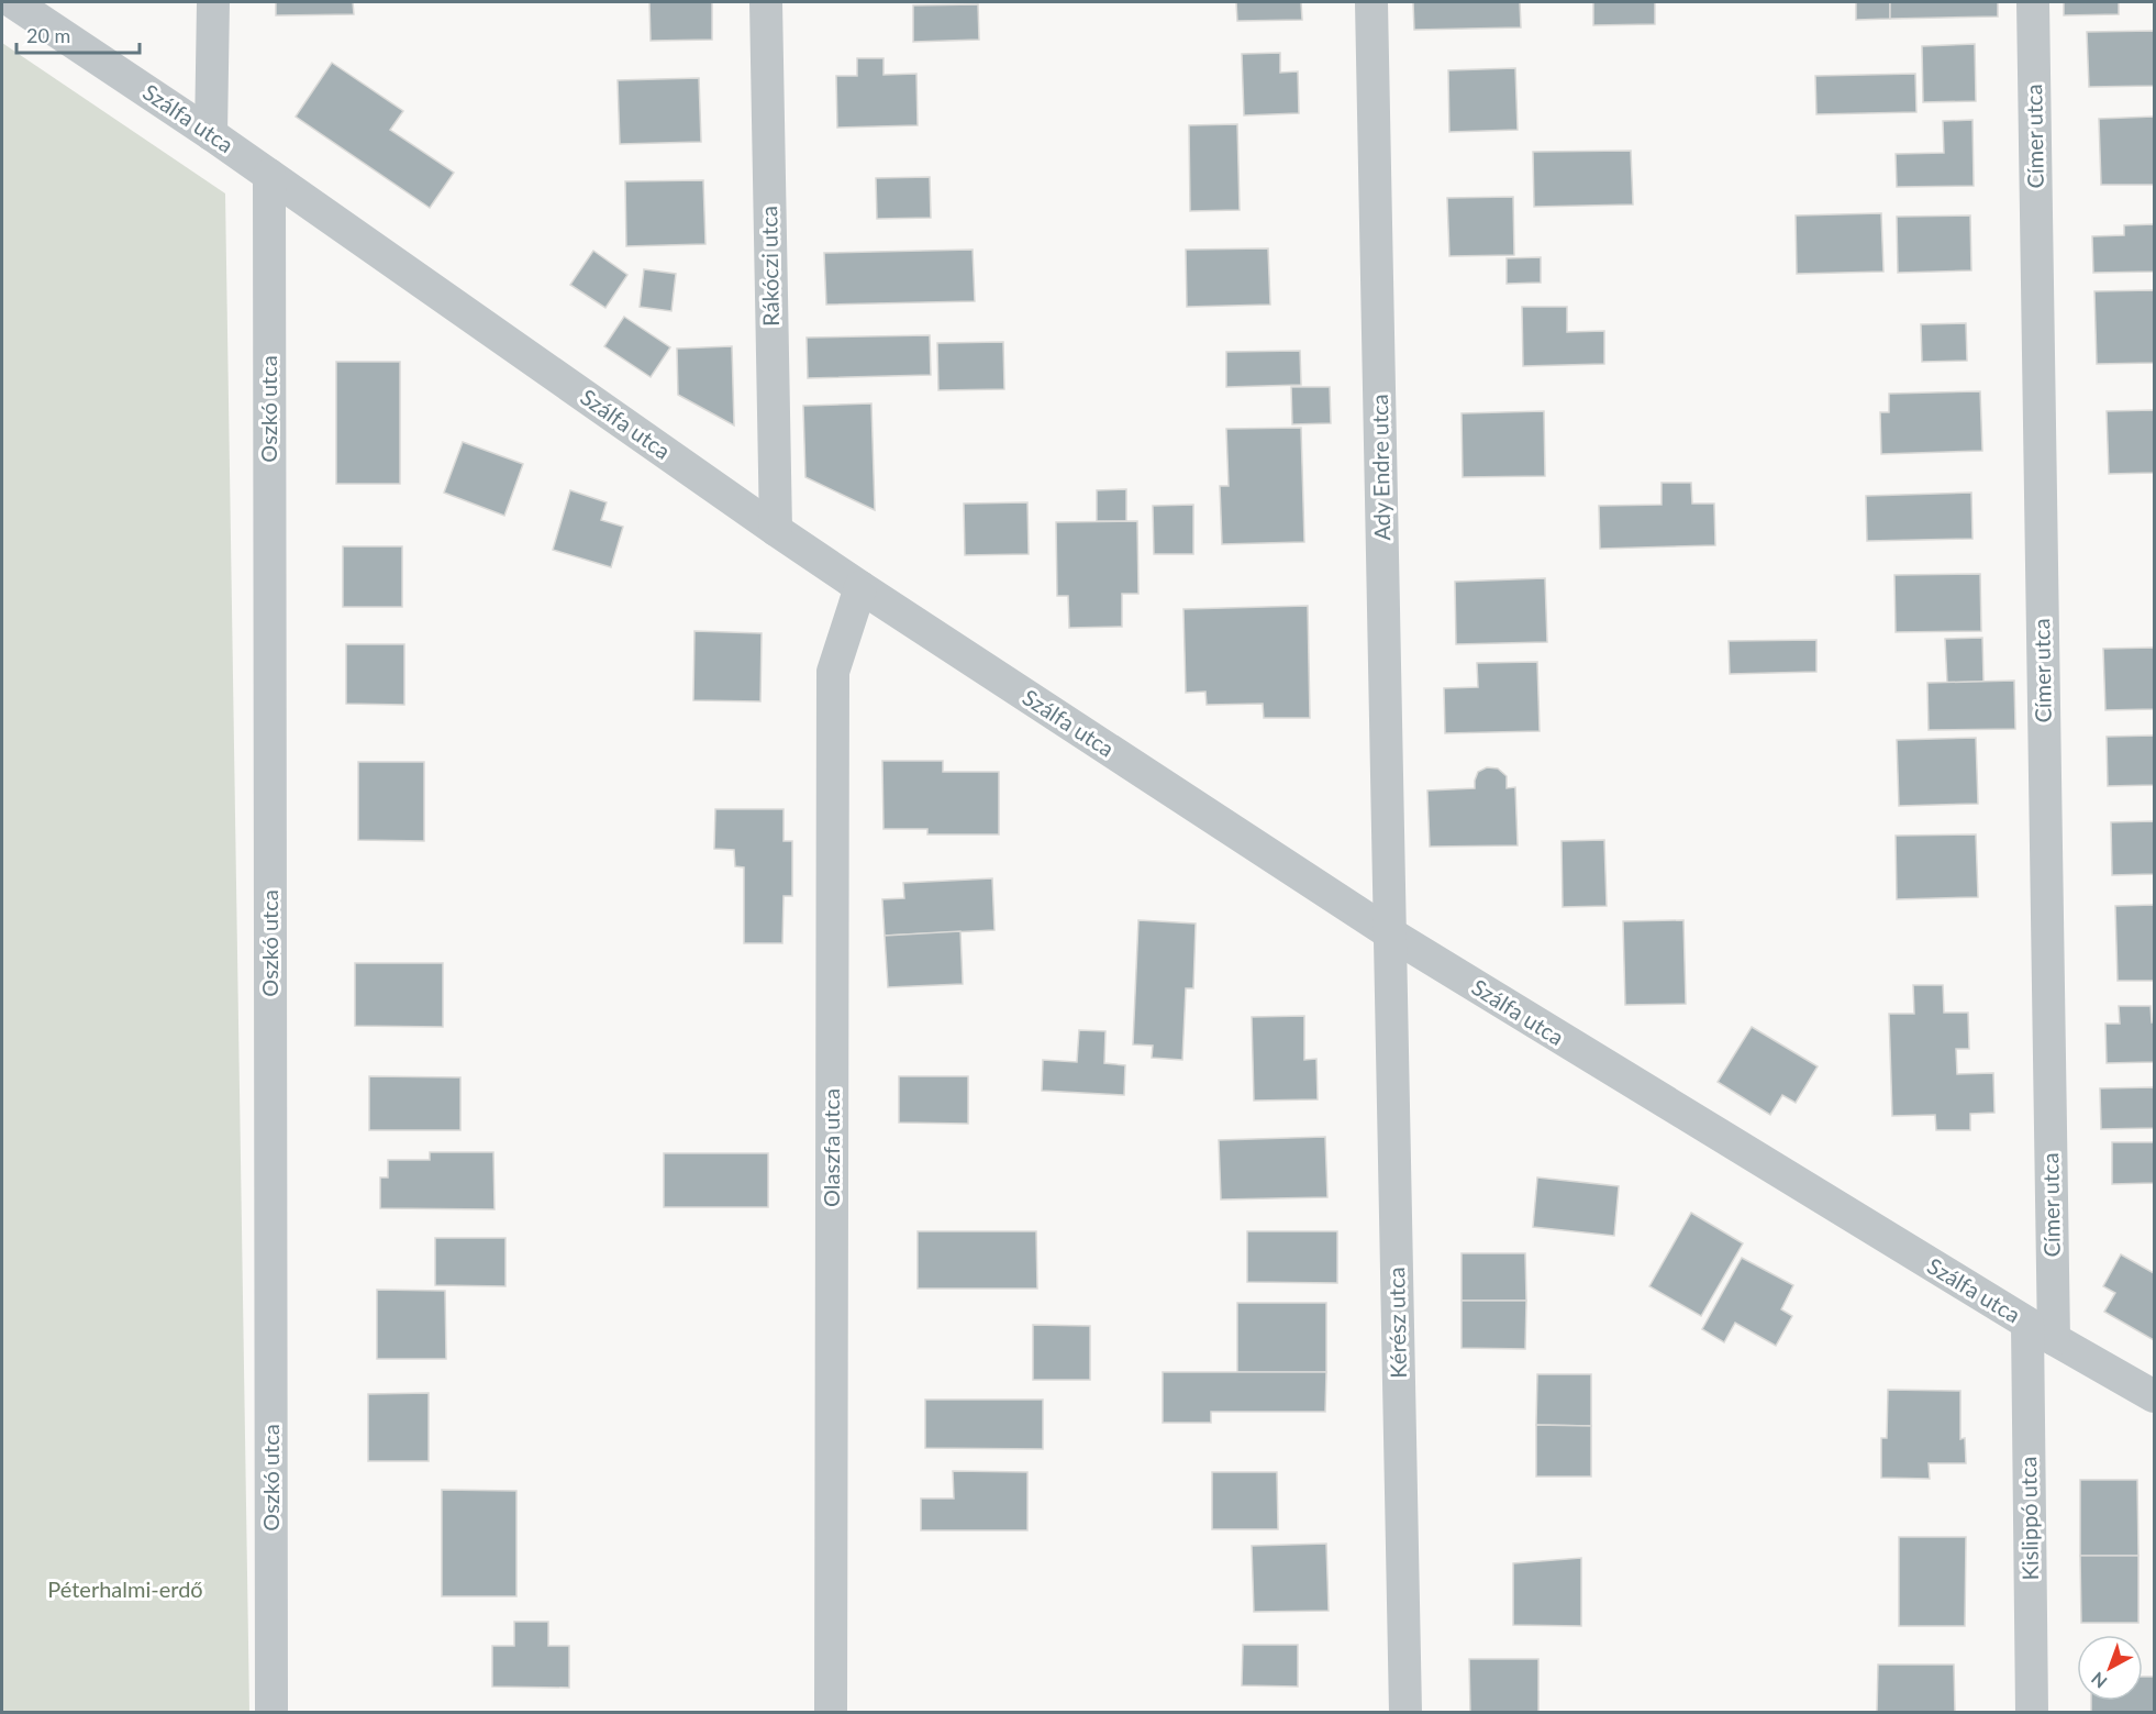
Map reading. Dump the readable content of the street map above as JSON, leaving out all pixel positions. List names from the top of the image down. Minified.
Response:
{"streets":{"street":["Szálfa utca","Címer utca","Rákóczi utca","Oszkó utca","Ady Endre utca","Olaszfa utca","Kérész utca","Kislippó utca"]},"crossings":[["Szálfa utca","Címer utca"],["Szálfa utca","Rákóczi utca"],["Szálfa utca","Oszkó utca"],["Szálfa utca","Ady Endre utca"],["Szálfa utca","Olaszfa utca"],["Szálfa utca","Kérész utca"],["Szálfa utca","Kislippó utca"],["Címer utca","Kislippó utca"],["Ady Endre utca","Kérész utca"]],"parks":["Péterhalmi-erdő"],"scale_bar":"20 m","north":"bottom left"}
